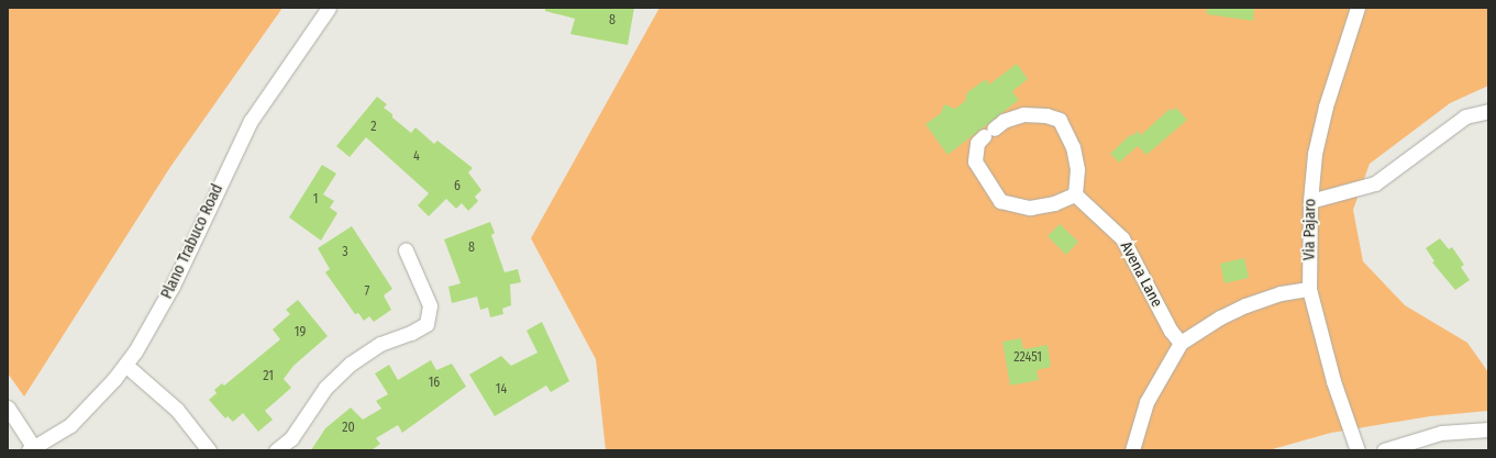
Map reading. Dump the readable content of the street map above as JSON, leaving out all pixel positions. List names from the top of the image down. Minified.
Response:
{"streets":{"street":["Via Pajaro","Plano Trabuco Road","Avena Lane"]},"house_numbers":["8","2","4","6","1","8","3","7","19","22451","21","16","14","20"]}
